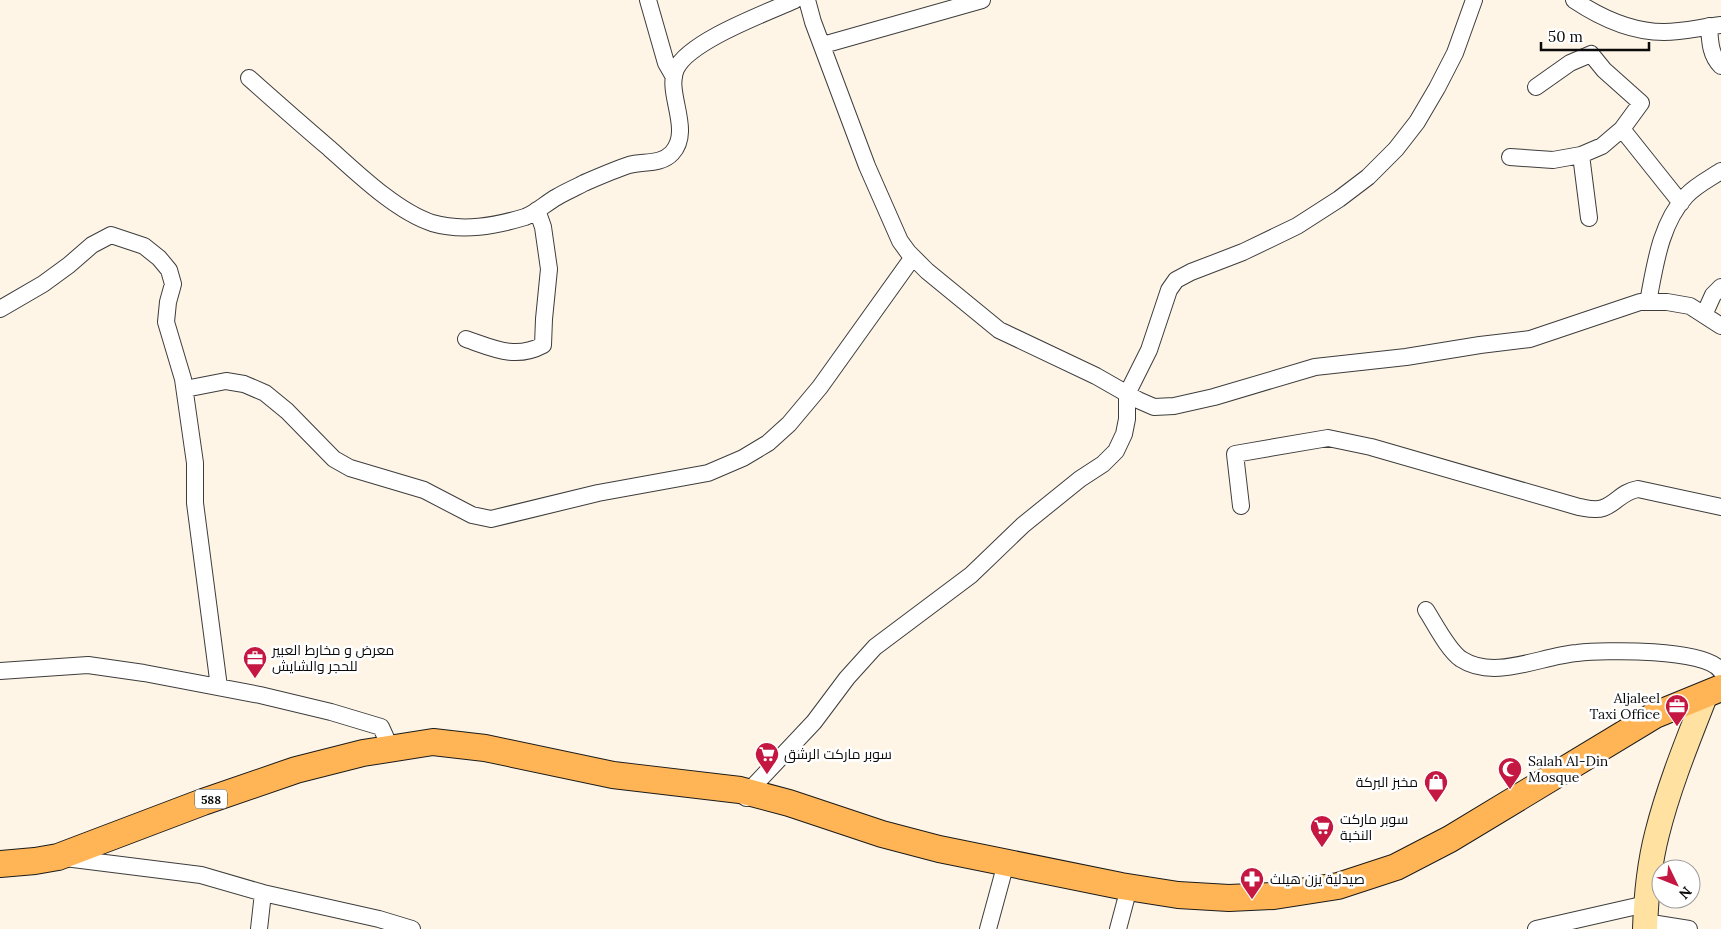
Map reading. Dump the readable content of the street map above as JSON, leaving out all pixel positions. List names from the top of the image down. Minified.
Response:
{"streets":{"main road":["588"]},"places":{"office":["معرض و مخارط العبير للحجر والشايش","Aljaleel Taxi Office"],"supermarket":["سوبر ماركت الرشق","سوبر ماركت النخبة"],"mosque":["Salah Al-Din Mosque"],"shop":["مخبز البركة"],"pharmacy":["صيدلية يزن هيلث"]},"scale_bar":"50 m","north":"bottom right"}
